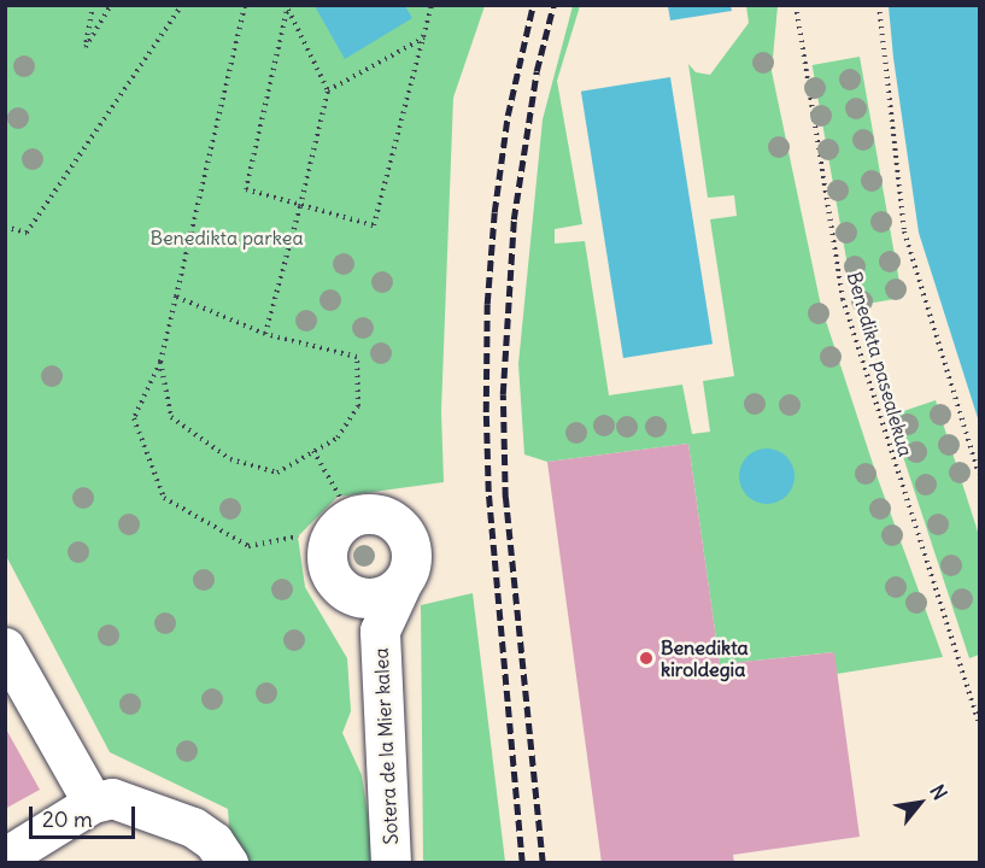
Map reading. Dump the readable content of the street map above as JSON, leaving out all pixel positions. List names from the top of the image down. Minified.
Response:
{"streets":{"street":["Sotera de la Mier kalea"],"path":["Benedikta pasealekua"]},"parks":["Benedikta parkea"],"places":["Benedikta kiroldegia"],"scale_bar":"20 m","north":"top right"}
